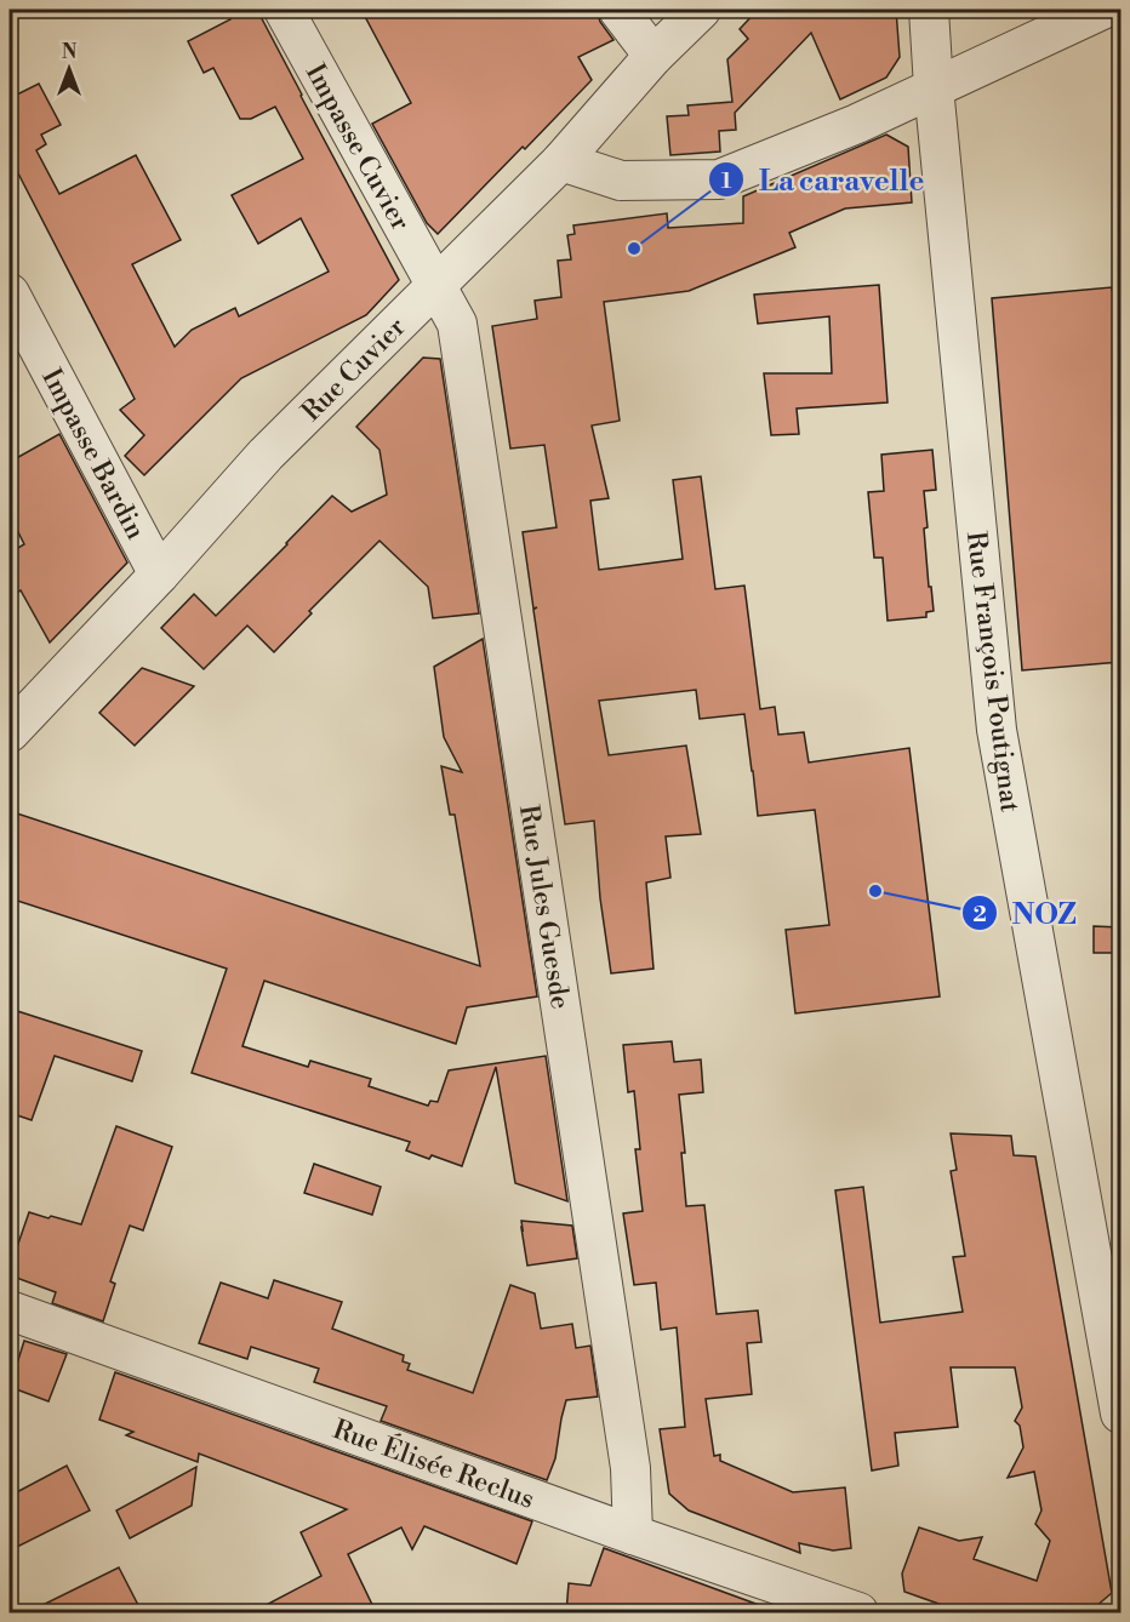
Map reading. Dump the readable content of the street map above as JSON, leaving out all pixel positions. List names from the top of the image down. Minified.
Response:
{"streets":{"street":["Impasse Cuvier","Rue Cuvier","Impasse Bardin","Rue François Poutignat","Rue Jules Guesde","Rue Élisée Reclus"]},"crossings":[["Impasse Cuvier","Rue Cuvier"],["Impasse Cuvier","Rue Jules Guesde"],["Rue Cuvier","Impasse Bardin"],["Rue Cuvier","Rue Jules Guesde"],["Rue Jules Guesde","Rue Élisée Reclus"]],"places":["La caravelle","NOZ"],"north":"top"}
